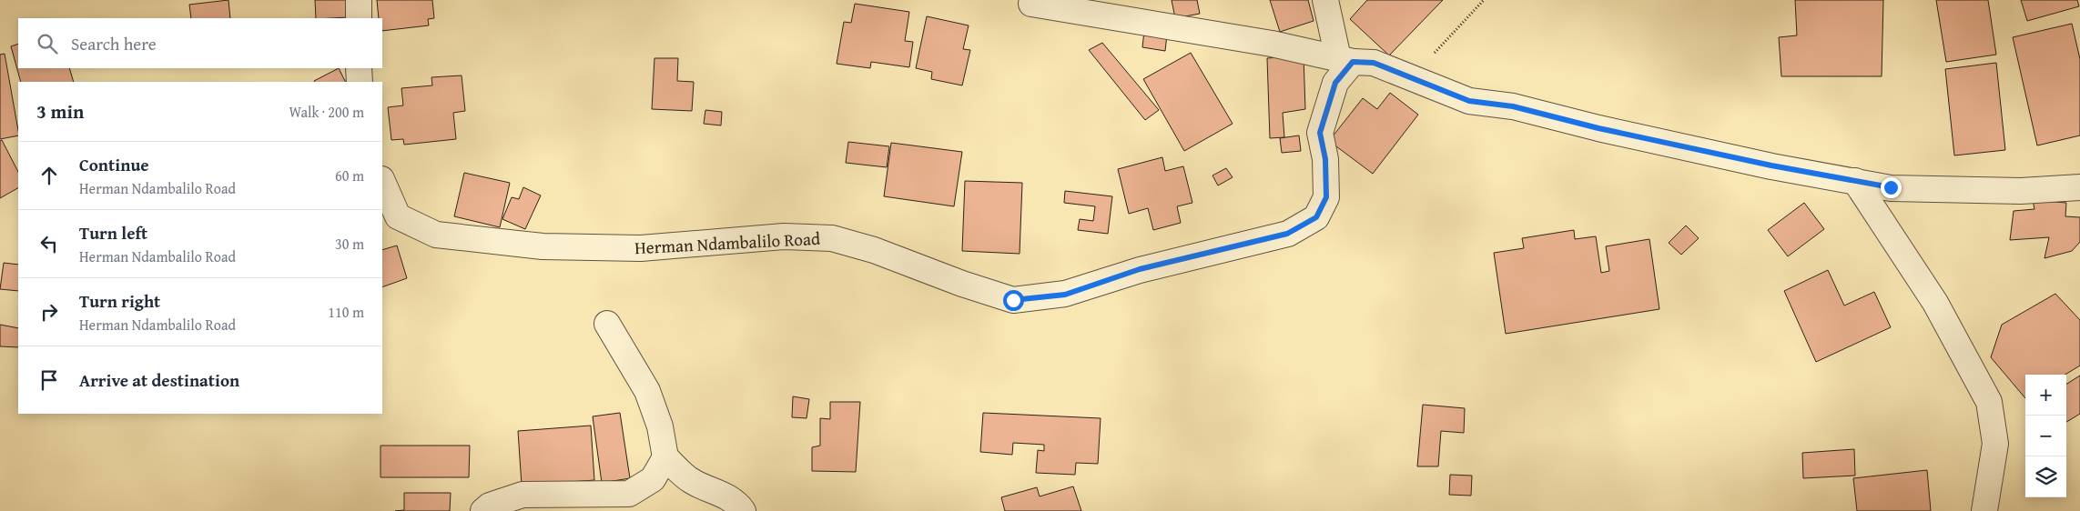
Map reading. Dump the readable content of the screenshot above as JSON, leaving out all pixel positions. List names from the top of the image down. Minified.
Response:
{"streets":{"street":["Herman Ndambalilo Road"]},"page":{"search":"Search here","heading":["3 min","Walk · 200 m"],"list":[["Continue","Herman Ndambalilo Road","60 m"],["Turn left","Herman Ndambalilo Road","30 m"],["Turn right","Herman Ndambalilo Road","110 m"],"Arrive at destination"],"map_buttons":["+","−"]}}
